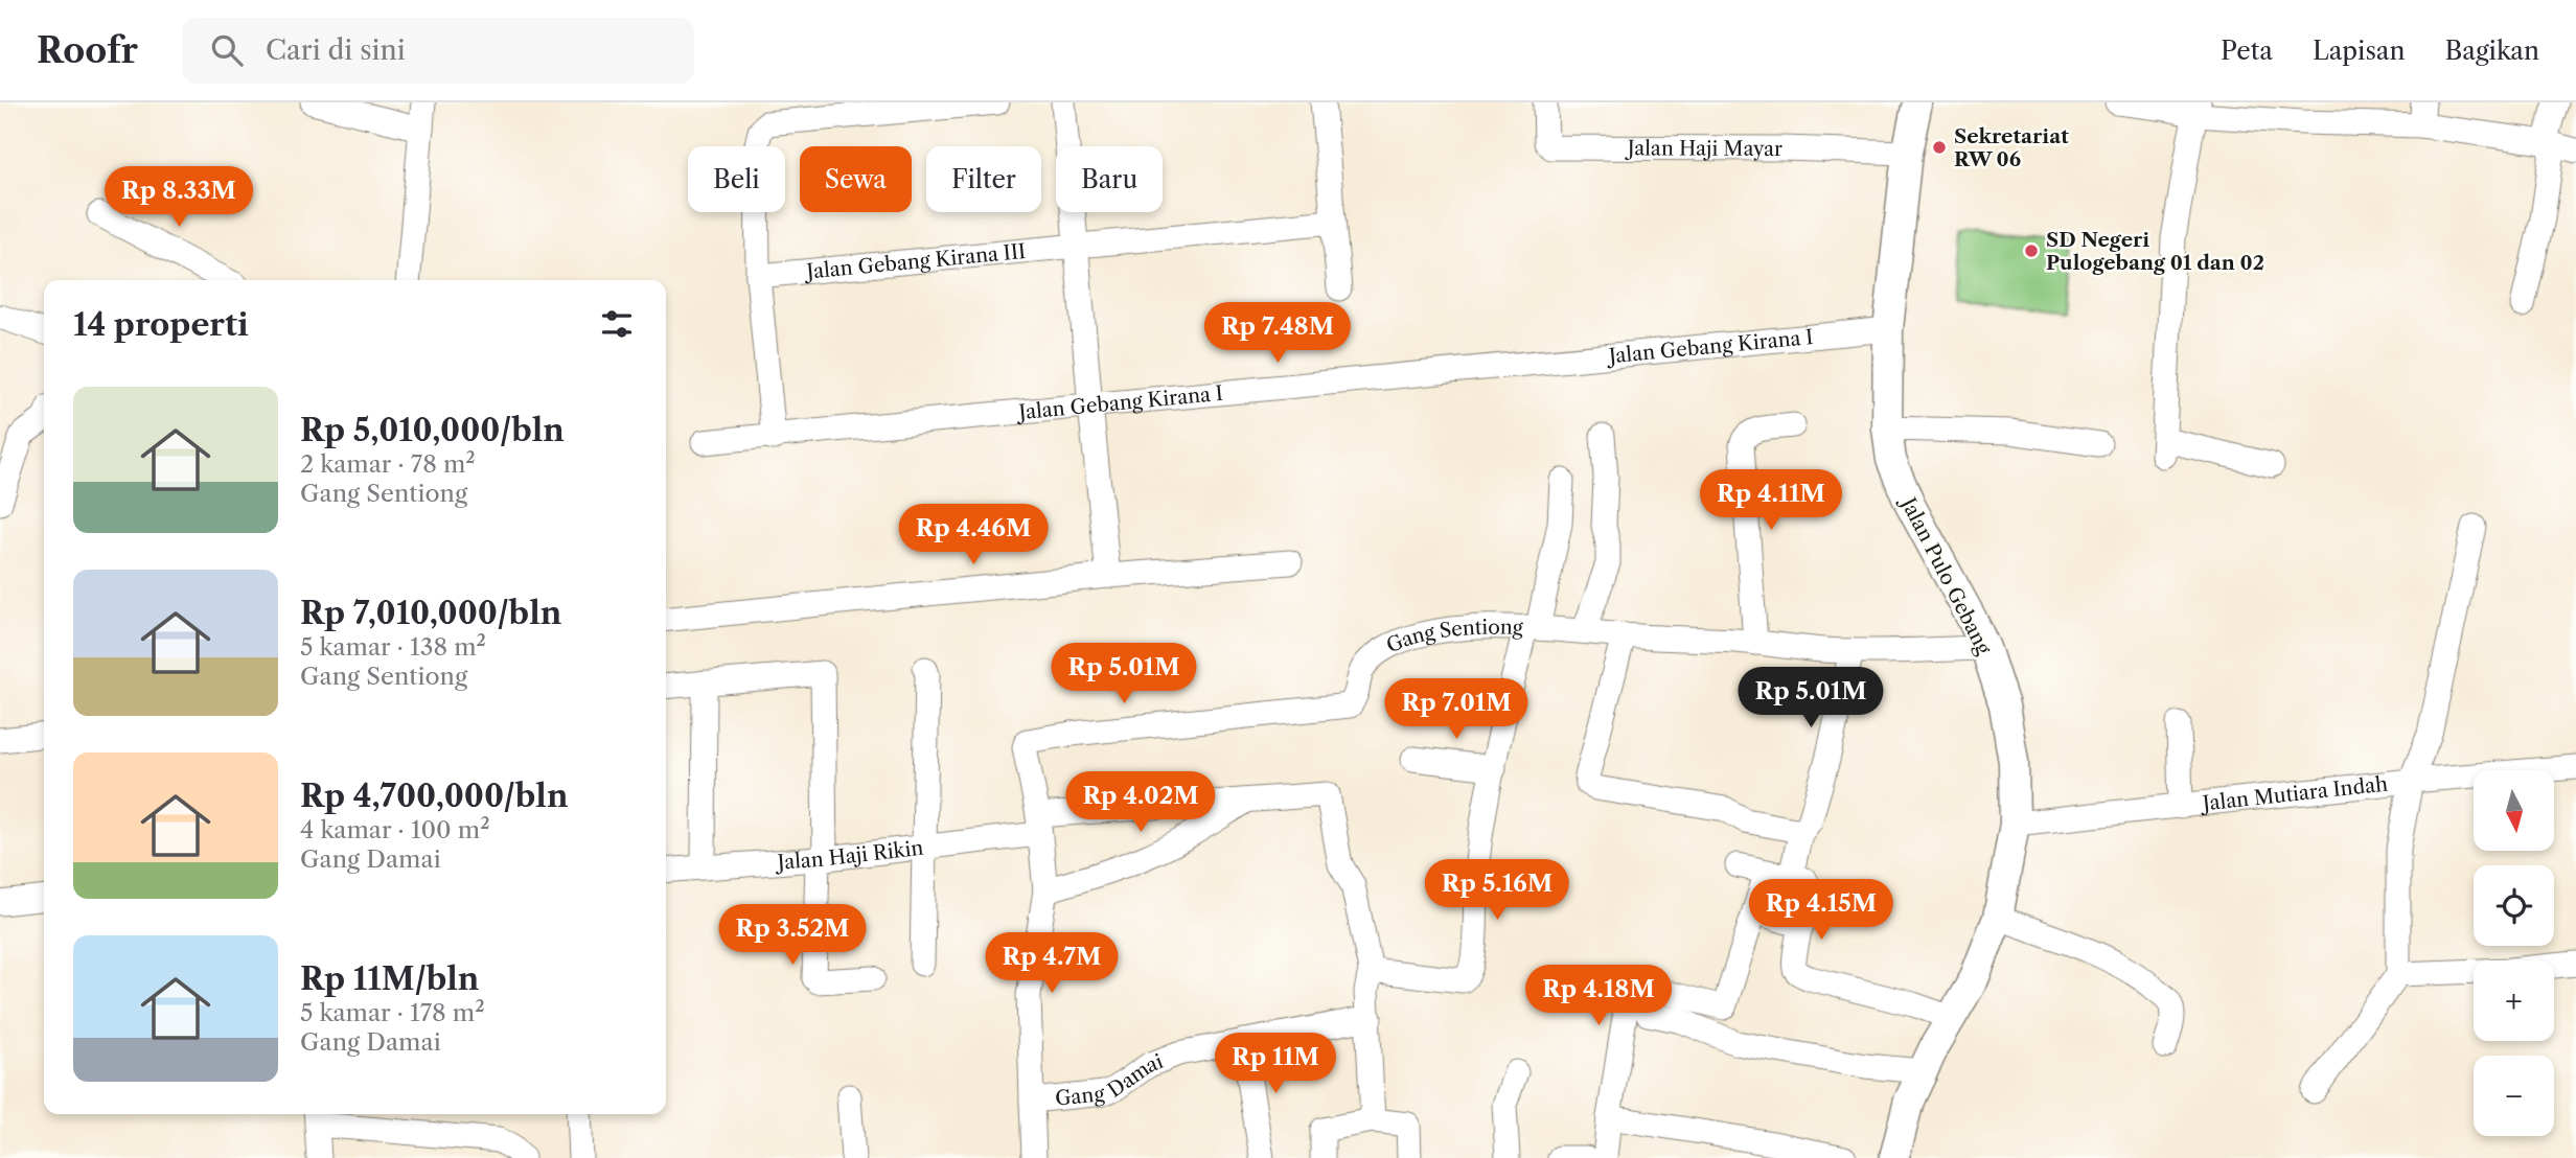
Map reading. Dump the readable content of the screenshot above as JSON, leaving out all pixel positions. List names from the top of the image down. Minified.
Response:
{"streets":{"main road":["Jalan Pulo Gebang"],"street":["Jalan Haji Mayar","Jalan Gebang Kirana III","Jalan Gebang Kirana I","Gang Sentiong","Jalan Mutiara Indah","Jalan Haji Rikin","Gang Damai"]},"crossings":[["Jalan Haji Mayar","Jalan Pulo Gebang"],["Jalan Gebang Kirana I","Jalan Pulo Gebang"],["Jalan Pulo Gebang","Gang Sentiong"],["Jalan Pulo Gebang","Jalan Mutiara Indah"],["Gang Sentiong","Jalan Haji Rikin"],["Gang Sentiong","Gang Damai"]],"places":["Sekretariat RW 06","SD Negeri Pulogebang 01 dan 02"],"north":"bottom","page":{"header":"Roofr","search":"Cari di sini","nav":["Peta","Lapisan","Bagikan"],"chip":["Beli","Sewa","Filter","Baru"],"price":["Rp 8.33M","Rp 7.48M","Rp 4.11M","Rp 4.46M","Rp 5.01M","Rp 5.01M","Rp 7.01M","Rp 4.02M","Rp 5.16M","Rp 4.15M","Rp 3.52M","Rp 4.7M","Rp 4.18M","Rp 11M"],"heading":"14 properti","list":[{"name":"Rp 5,010,000/bln","note":"2 kamar · 78 m² · Gang Sentiong"},{"name":"Rp 7,010,000/bln","note":"5 kamar · 138 m² · Gang Sentiong"},{"name":"Rp 4,700,000/bln","note":"4 kamar · 100 m² · Gang Damai"},{"name":"Rp 11M/bln","note":"5 kamar · 178 m² · Gang Damai"}],"map_buttons":["+","−"]}}
